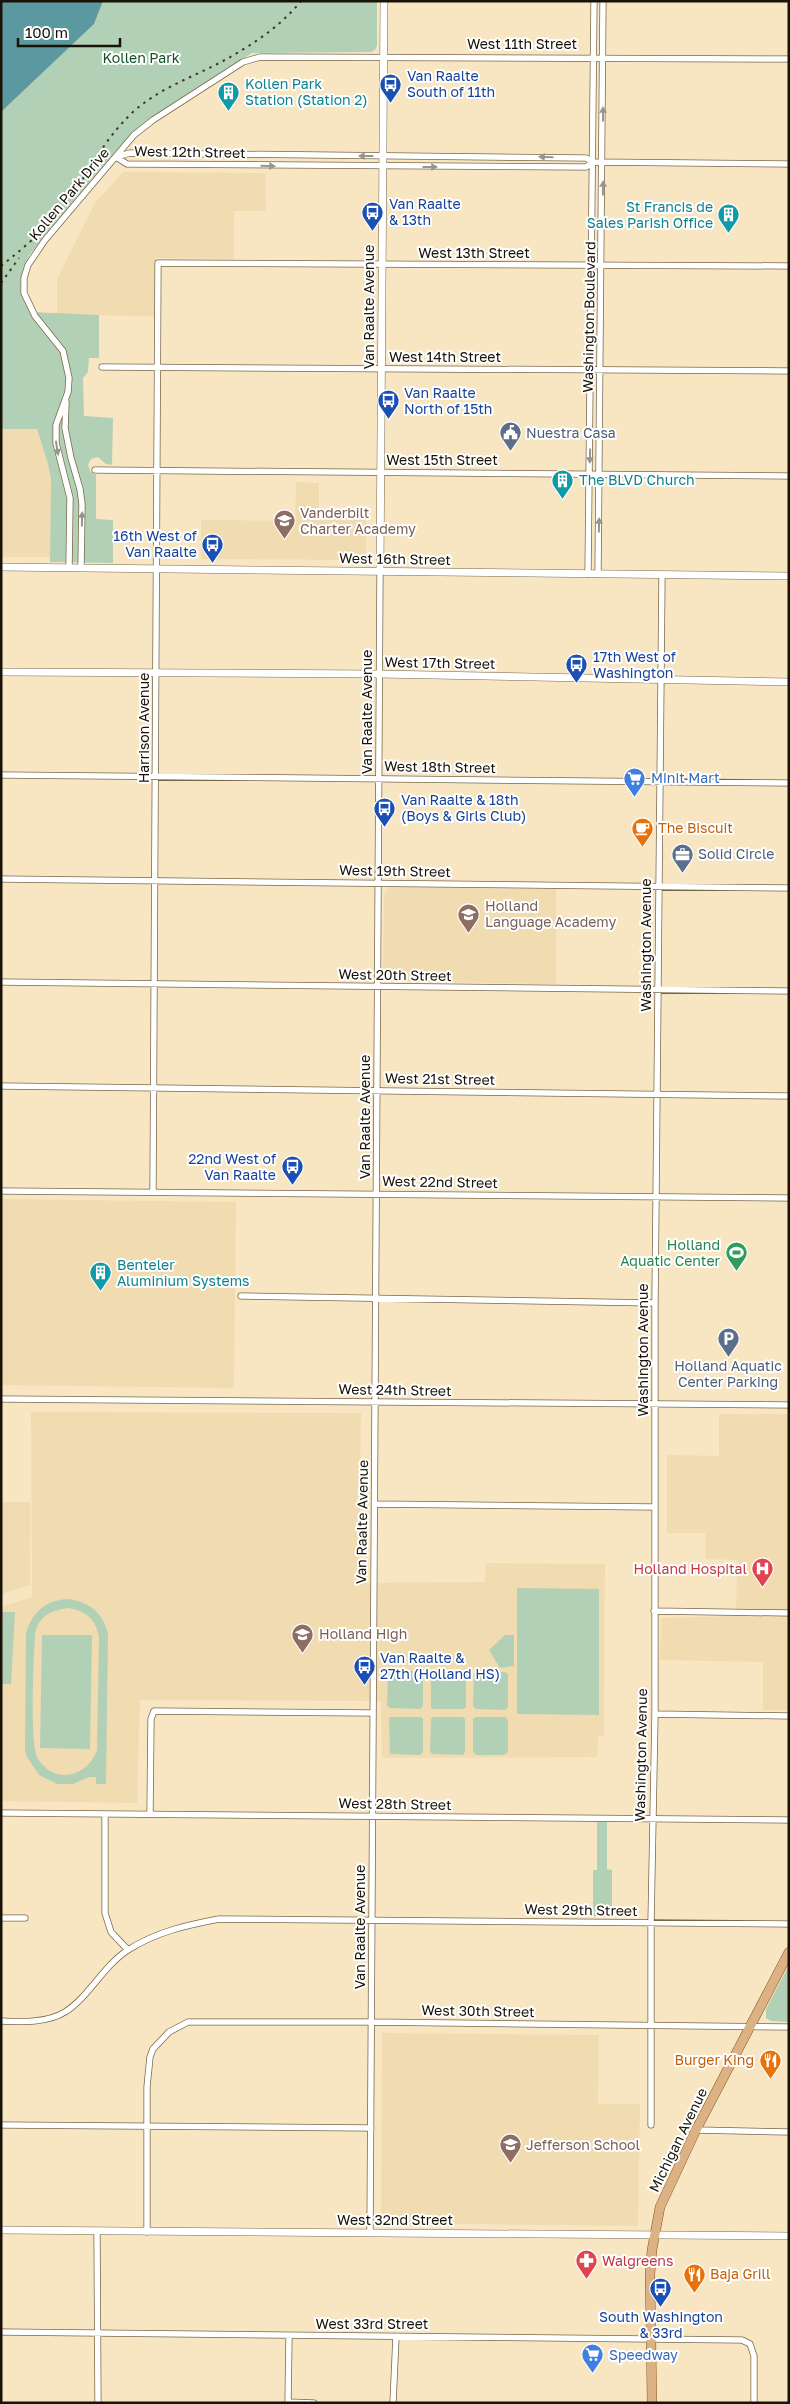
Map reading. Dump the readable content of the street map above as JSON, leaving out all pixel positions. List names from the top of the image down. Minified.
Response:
{"streets":{"main road":["Michigan Avenue"],"street":["West 11th Street","West 12th Street","Kollen Park Drive","West 13th Street","Van Raalte Avenue","Washington Boulevard","West 14th Street","West 15th Street","West 16th Street","West 17th Street","Harrison Avenue","West 18th Street","West 19th Street","Washington Avenue","West 20th Street","West 21st Street","West 22nd Street","West 24th Street","West 28th Street","West 29th Street","West 30th Street","West 32nd Street","West 33rd Street"]},"crossings":[["West 11th Street","Kollen Park Drive"],["West 11th Street","Van Raalte Avenue"],["West 11th Street","Washington Boulevard"],["West 12th Street","Kollen Park Drive"],["West 12th Street","Van Raalte Avenue"],["West 12th Street","Washington Boulevard"],["Kollen Park Drive","West 16th Street"],["West 13th Street","Van Raalte Avenue"],["West 13th Street","Washington Boulevard"],["West 13th Street","Harrison Avenue"],["Van Raalte Avenue","West 14th Street"],["Van Raalte Avenue","West 15th Street"],["Van Raalte Avenue","West 16th Street"],["Van Raalte Avenue","West 17th Street"],["Van Raalte Avenue","West 18th Street"],["Van Raalte Avenue","West 19th Street"],["Van Raalte Avenue","West 20th Street"],["Van Raalte Avenue","West 21st Street"],["Van Raalte Avenue","West 22nd Street"],["Van Raalte Avenue","West 24th Street"],["Van Raalte Avenue","West 28th Street"],["Van Raalte Avenue","West 29th Street"],["Van Raalte Avenue","West 30th Street"],["Van Raalte Avenue","West 32nd Street"],["Washington Boulevard","West 14th Street"],["Washington Boulevard","West 15th Street"],["Washington Boulevard","West 16th Street"],["West 14th Street","Harrison Avenue"],["West 15th Street","Harrison Avenue"],["West 16th Street","Harrison Avenue"],["West 16th Street","Washington Avenue"],["West 17th Street","Harrison Avenue"],["West 17th Street","Washington Avenue"],["Harrison Avenue","West 18th Street"],["Harrison Avenue","West 19th Street"],["Harrison Avenue","West 20th Street"],["Harrison Avenue","West 21st Street"],["Harrison Avenue","West 22nd Street"],["West 18th Street","Washington Avenue"],["West 19th Street","Washington Avenue"],["Washington Avenue","West 20th Street"],["Washington Avenue","West 21st Street"],["Washington Avenue","West 22nd Street"],["Washington Avenue","West 24th Street"],["Washington Avenue","West 28th Street"],["Washington Avenue","West 29th Street"],["Washington Avenue","West 30th Street"],["West 30th Street","Michigan Avenue"],["Michigan Avenue","West 32nd Street"],["Michigan Avenue","West 33rd Street"]],"parks":["Kollen Park"],"places":{"bus stop":["Van Raalte South of 11th","Van Raalte & 13th","Van Raalte North of 15th","16th West of Van Raalte","17th West of Washington","Van Raalte & 18th (Boys & Girls Club)","22nd West of Van Raalte","Van Raalte & 27th (Holland HS)","South Washington & 33rd"],"building":["Kollen Park Station (Station 2)","St Francis de Sales Parish Office","The BLVD Church","Benteler Aluminium Systems"],"public building":["Nuestra Casa"],"school or university":["Vanderbilt Charter Academy","Holland Language Academy","Holland High","Jefferson School"],"supermarket":["Minit Mart","Speedway"],"cafe":["The Biscuit"],"office":["Solid Circle"],"sports":["Holland Aquatic Center"],"parking":["Holland Aquatic Center Parking"],"hospital":["Holland Hospital"],"restaurant":["Burger King","Baja Grill"],"pharmacy":["Walgreens"]},"scale_bar":"100 m"}
